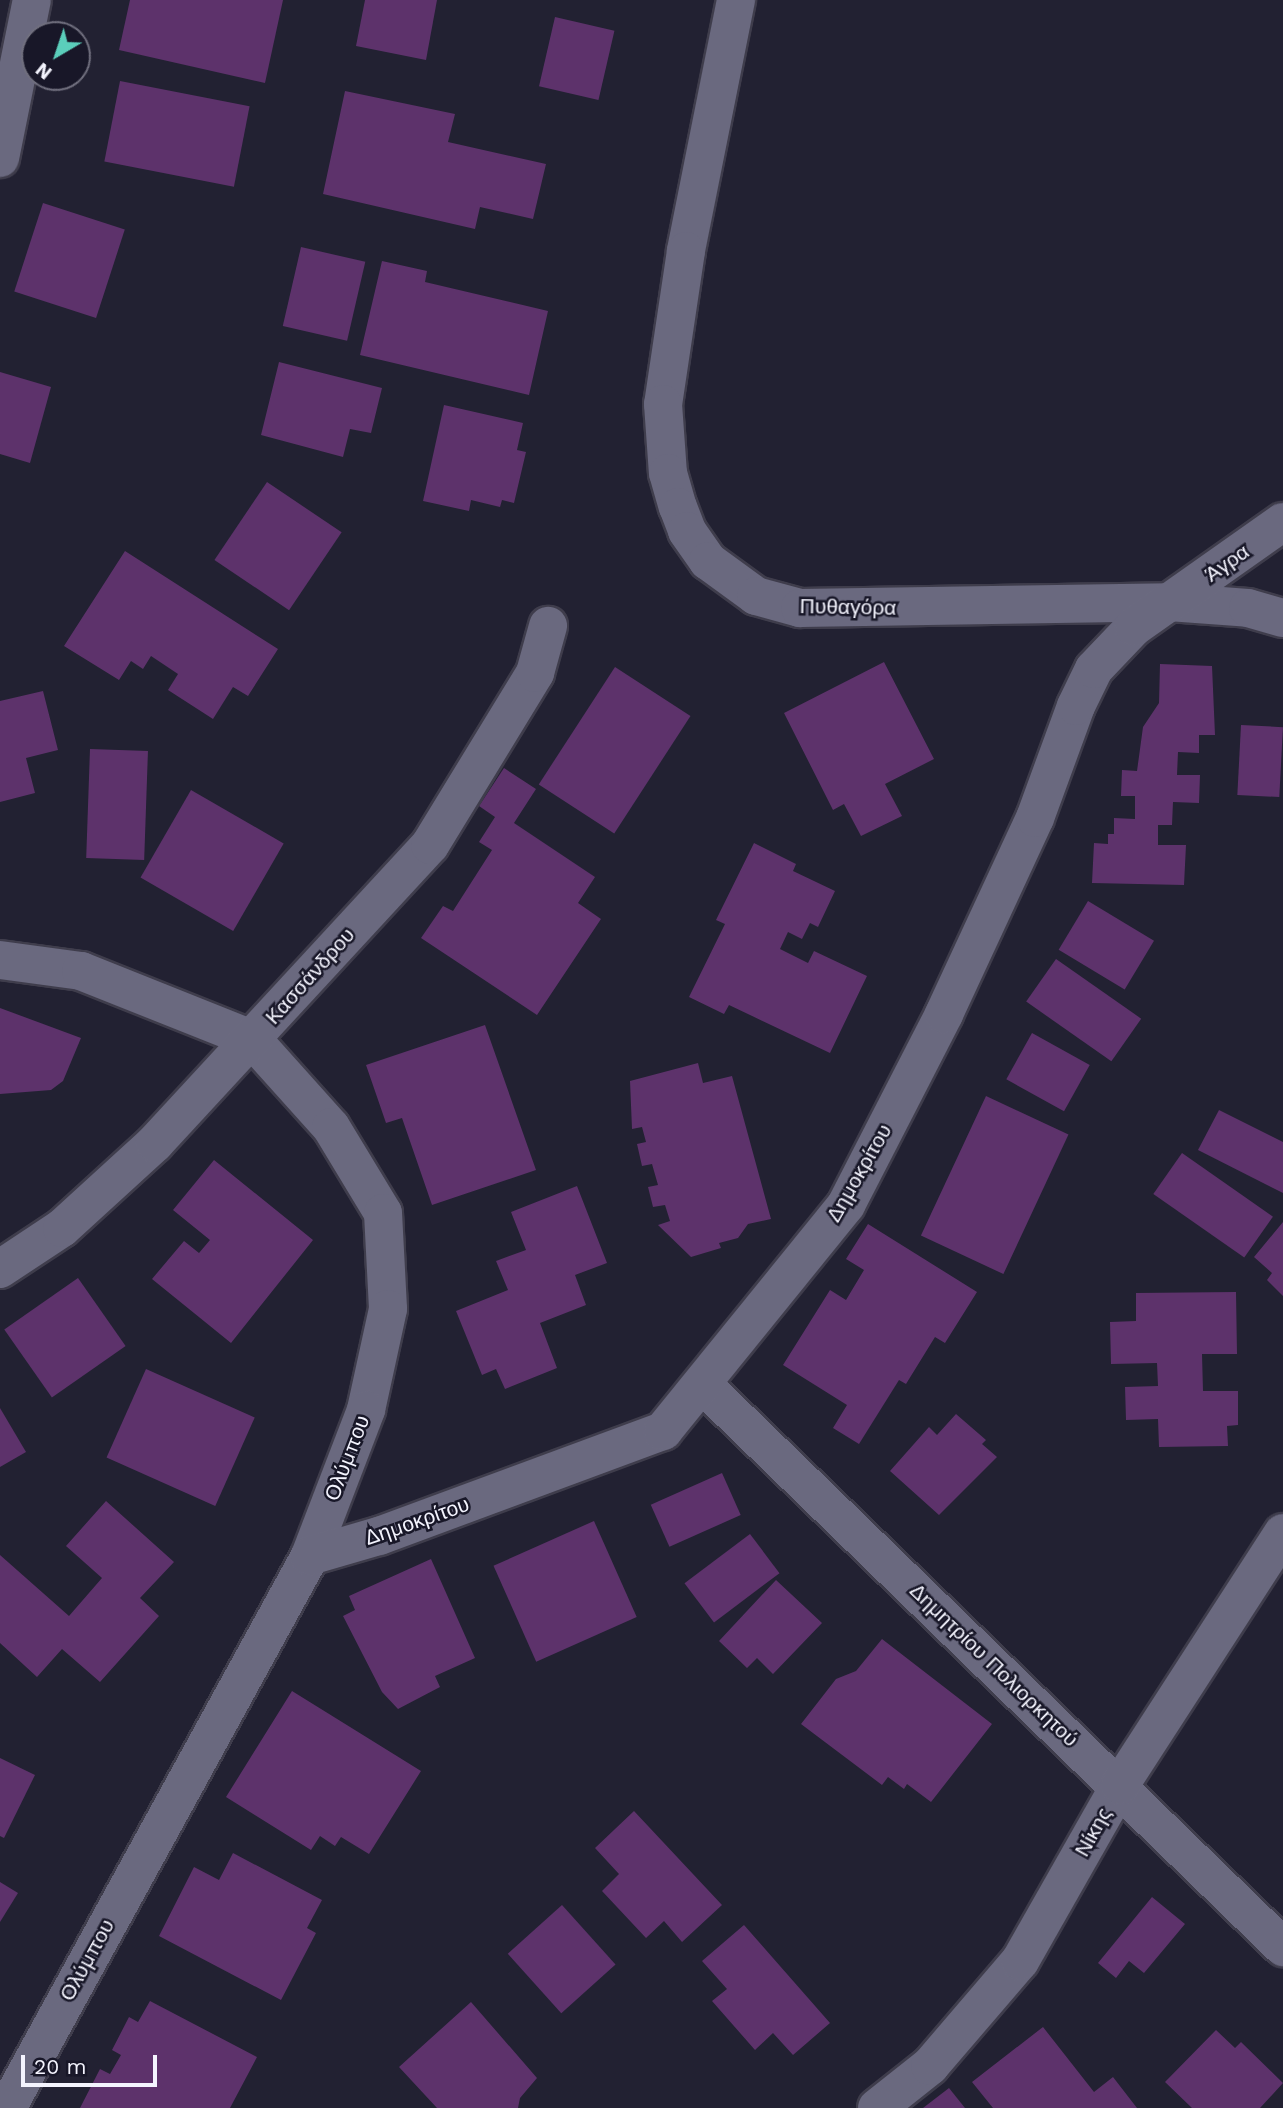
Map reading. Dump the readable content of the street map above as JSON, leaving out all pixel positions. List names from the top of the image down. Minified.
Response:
{"streets":{"street":["Άγρα","Πυθαγόρα","Κασσάνδρου","Δημοκρίτου","Ολύμπου","Δημητρίου Πολιορκητού","Νίκης"]},"crossings":[["Άγρα","Πυθαγόρα"],["Άγρα","Δημοκρίτου"],["Πυθαγόρα","Δημοκρίτου"],["Κασσάνδρου","Ολύμπου"],["Δημοκρίτου","Ολύμπου"],["Δημοκρίτου","Δημητρίου Πολιορκητού"],["Δημητρίου Πολιορκητού","Νίκης"]],"scale_bar":"20 m","north":"bottom left"}
